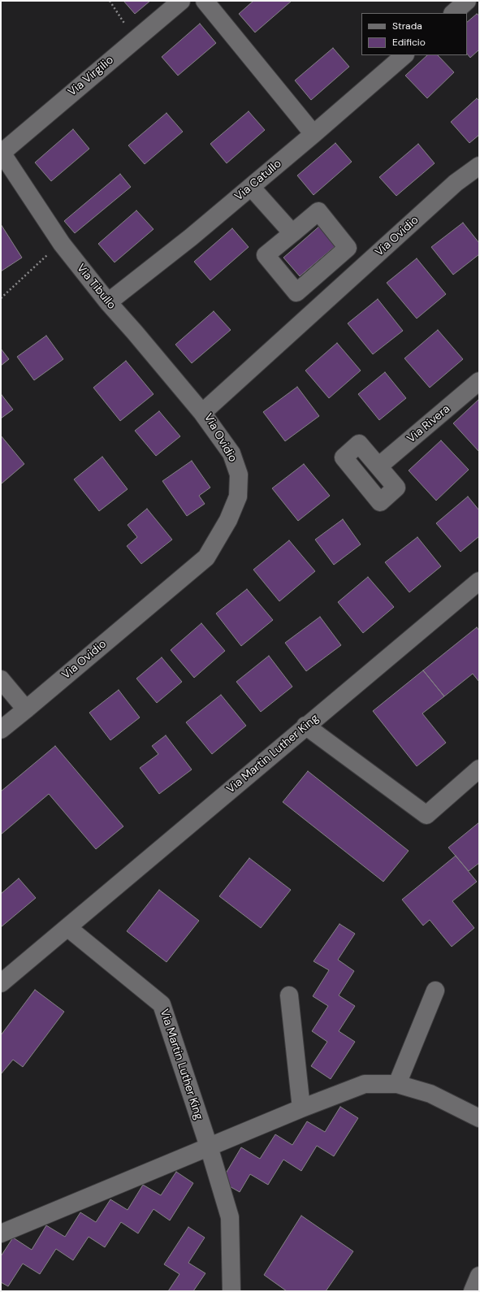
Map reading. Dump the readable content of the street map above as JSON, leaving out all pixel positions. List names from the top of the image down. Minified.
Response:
{"streets":{"street":["Via Virgilio","Via Catullo","Via Ovidio","Via Tibullo","Via Rivera","Via Martin Luther King"]},"crossings":[["Via Virgilio","Via Tibullo"],["Via Catullo","Via Tibullo"],["Via Ovidio","Via Tibullo"]],"legend":["Strada","Edificio"]}
